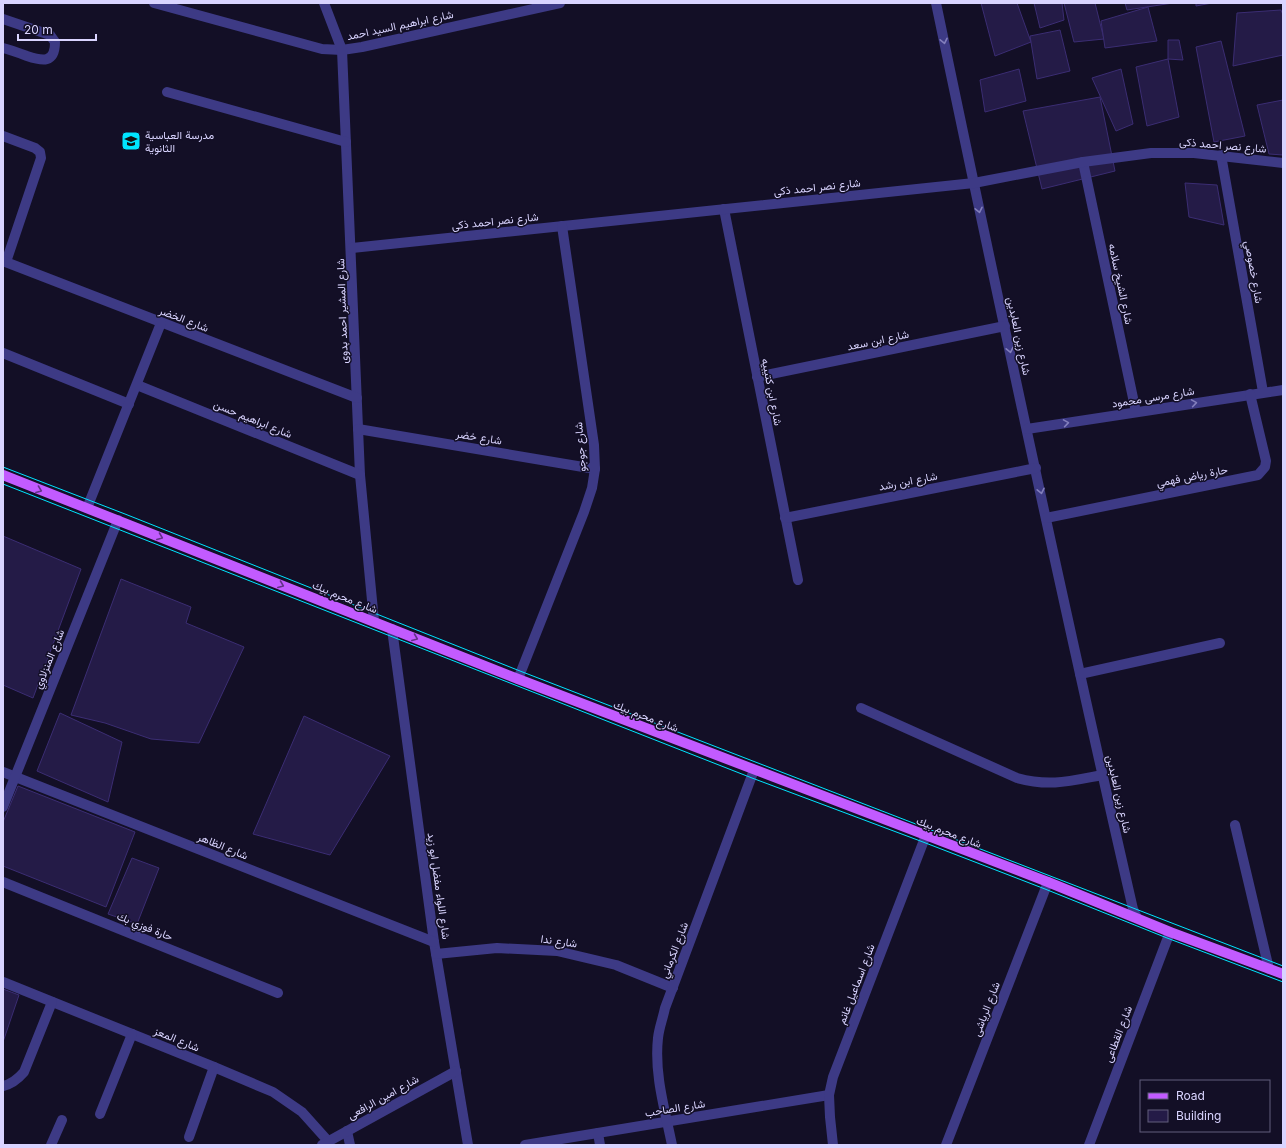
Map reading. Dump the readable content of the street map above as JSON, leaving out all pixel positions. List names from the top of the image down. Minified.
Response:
{"streets":{"main road":["شارع محرم بيك"],"street":["شارع ابراهيم السيد احمد","شارع نصر احمد ذكى","شارع خصوصي","شارع الشيخ سلامه","شارع المشير احمد بدوى","شارع الخضر","شارع زين العابدين","شارع ابن سعد","شارع ابن كتيبيه","شارع مرسى محمود","شارع ابراهيم حسن","شارع خضر","شارع جوجو","حارة رياض فهمي","شارع ابن رشد","شارع المنزلاوي","شارع الظاهر","شارع اللواء مفضل ابو زيد","حارة فوزي بك","شارع ندا","شارع الكرماني","شارع اسماعيل غانم","شارع الرياشى","شارع القطاعى","شارع المعز","شارع امين الرافعى","شارع الصاحب"]},"crossings":[["شارع ابراهيم السيد احمد","شارع المشير احمد بدوى"],["شارع نصر احمد ذكى","شارع خصوصي"],["شارع نصر احمد ذكى","شارع الشيخ سلامه"],["شارع نصر احمد ذكى","شارع المشير احمد بدوى"],["شارع نصر احمد ذكى","شارع زين العابدين"],["شارع نصر احمد ذكى","شارع ابن كتيبيه"],["شارع نصر احمد ذكى","شارع جوجو"],["شارع خصوصي","شارع مرسى محمود"],["شارع الشيخ سلامه","شارع مرسى محمود"],["شارع المشير احمد بدوى","شارع الخضر"],["شارع المشير احمد بدوى","شارع ابراهيم حسن"],["شارع المشير احمد بدوى","شارع خضر"],["شارع المشير احمد بدوى","شارع محرم بيك"],["شارع زين العابدين","شارع ابن سعد"],["شارع زين العابدين","شارع مرسى محمود"],["شارع زين العابدين","حارة رياض فهمي"],["شارع زين العابدين","شارع ابن رشد"],["شارع زين العابدين","شارع محرم بيك"],["شارع ابن سعد","شارع ابن كتيبيه"],["شارع ابن كتيبيه","شارع ابن رشد"],["شارع مرسى محمود","حارة رياض فهمي"],["شارع خضر","شارع جوجو"],["شارع جوجو","شارع محرم بيك"],["شارع محرم بيك","شارع المنزلاوي"],["شارع محرم بيك","شارع اللواء مفضل ابو زيد"],["شارع محرم بيك","شارع الكرماني"],["شارع محرم بيك","شارع اسماعيل غانم"],["شارع محرم بيك","شارع الرياشى"],["شارع محرم بيك","شارع القطاعى"],["شارع المنزلاوي","شارع الظاهر"],["شارع الظاهر","شارع اللواء مفضل ابو زيد"],["شارع اللواء مفضل ابو زيد","شارع ندا"],["شارع اللواء مفضل ابو زيد","شارع امين الرافعى"],["شارع ندا","شارع الكرماني"],["شارع الكرماني","شارع الصاحب"],["شارع اسماعيل غانم","شارع الصاحب"],["شارع المعز","شارع امين الرافعى"]],"one_way":["شارع زين العابدين","شارع مرسى محمود","شارع محرم بيك"],"places":{"school or university":["مدرسة العباسية الثانوية"]},"legend":["Road","Building"],"scale_bar":"20 m"}
